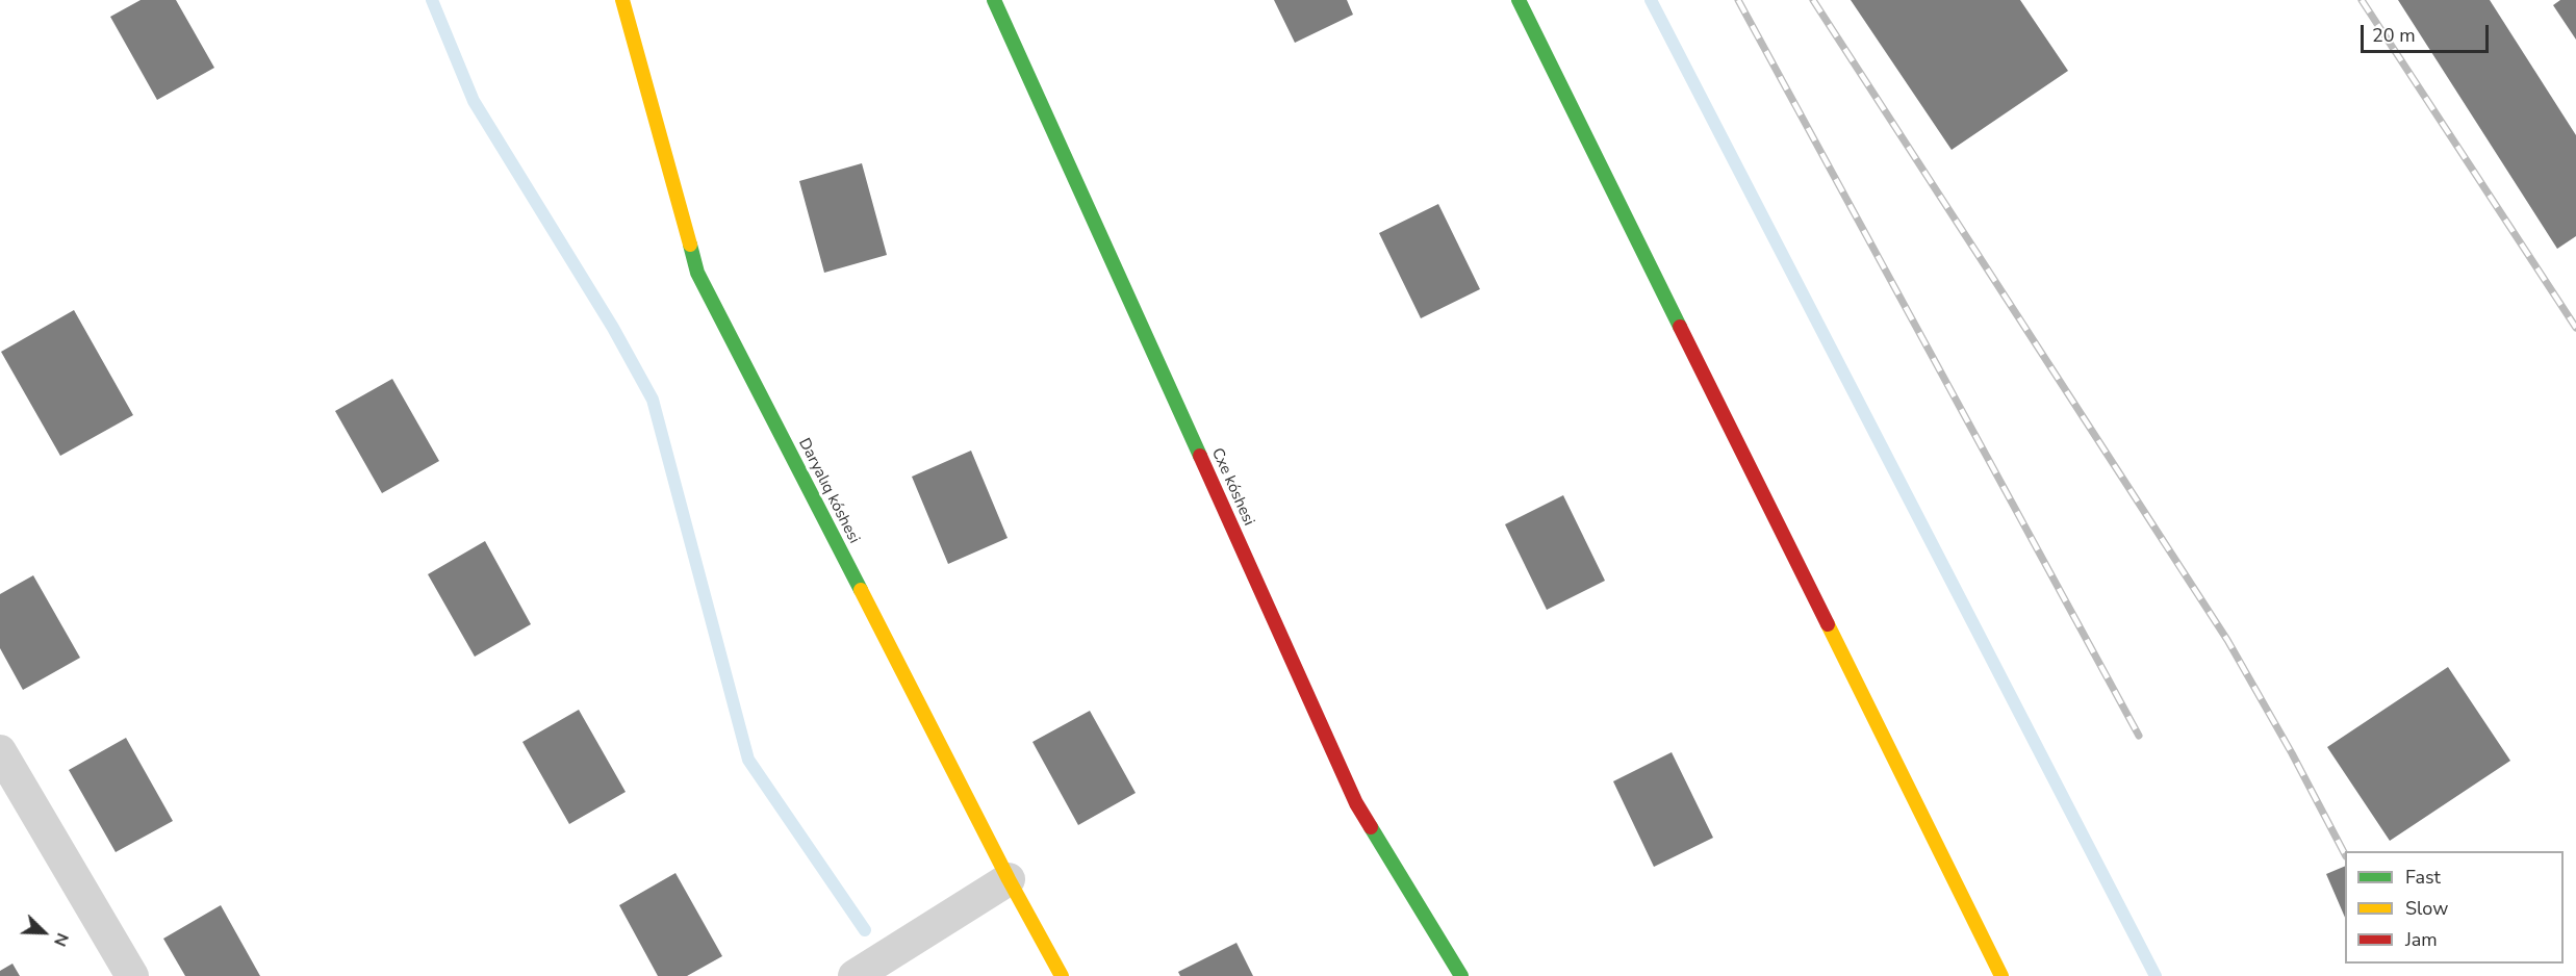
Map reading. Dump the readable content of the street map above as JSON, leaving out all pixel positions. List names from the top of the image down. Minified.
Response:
{"streets":{"street":["Cxe kóshesi","Daryalıq kóshesi"]},"legend":["Fast","Slow","Jam"],"scale_bar":"20 m","north":"bottom right"}
